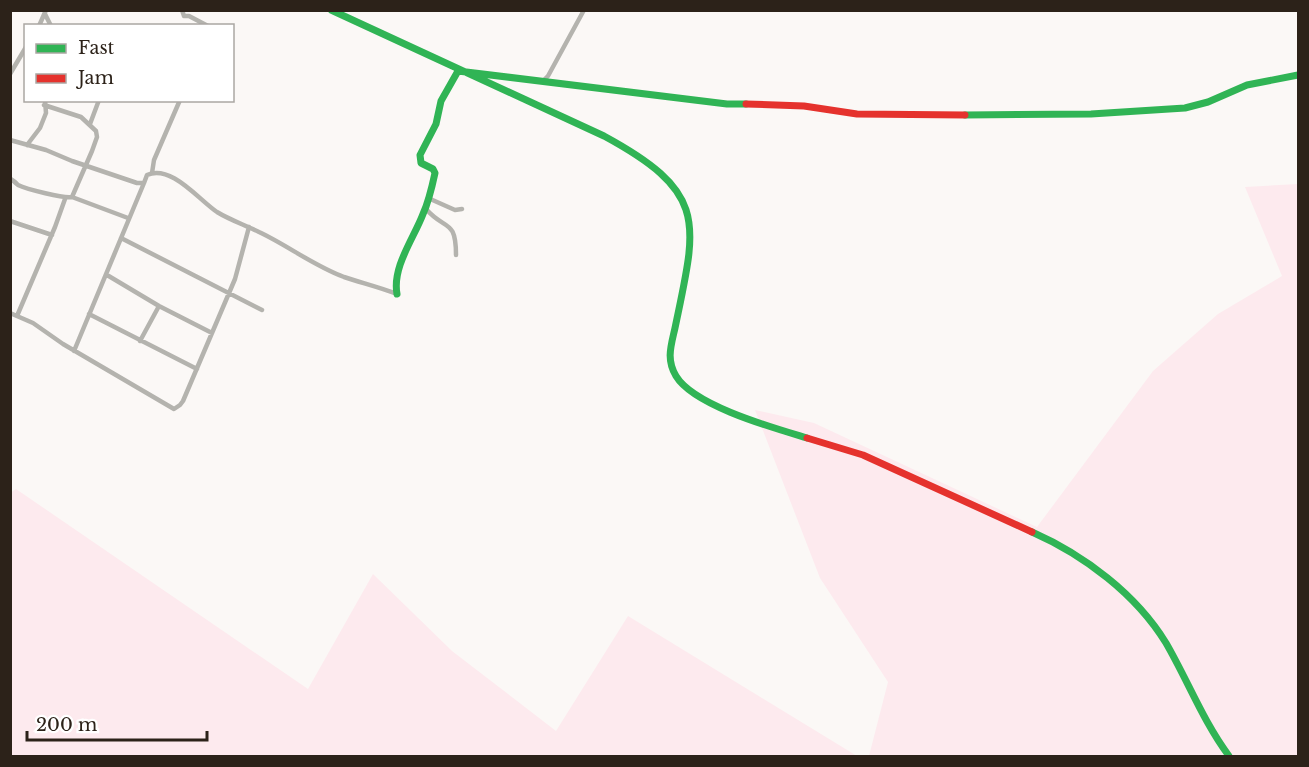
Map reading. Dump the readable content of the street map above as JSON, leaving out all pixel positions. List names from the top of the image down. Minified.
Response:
{"legend":["Fast","Jam"],"scale_bar":"200 m"}
